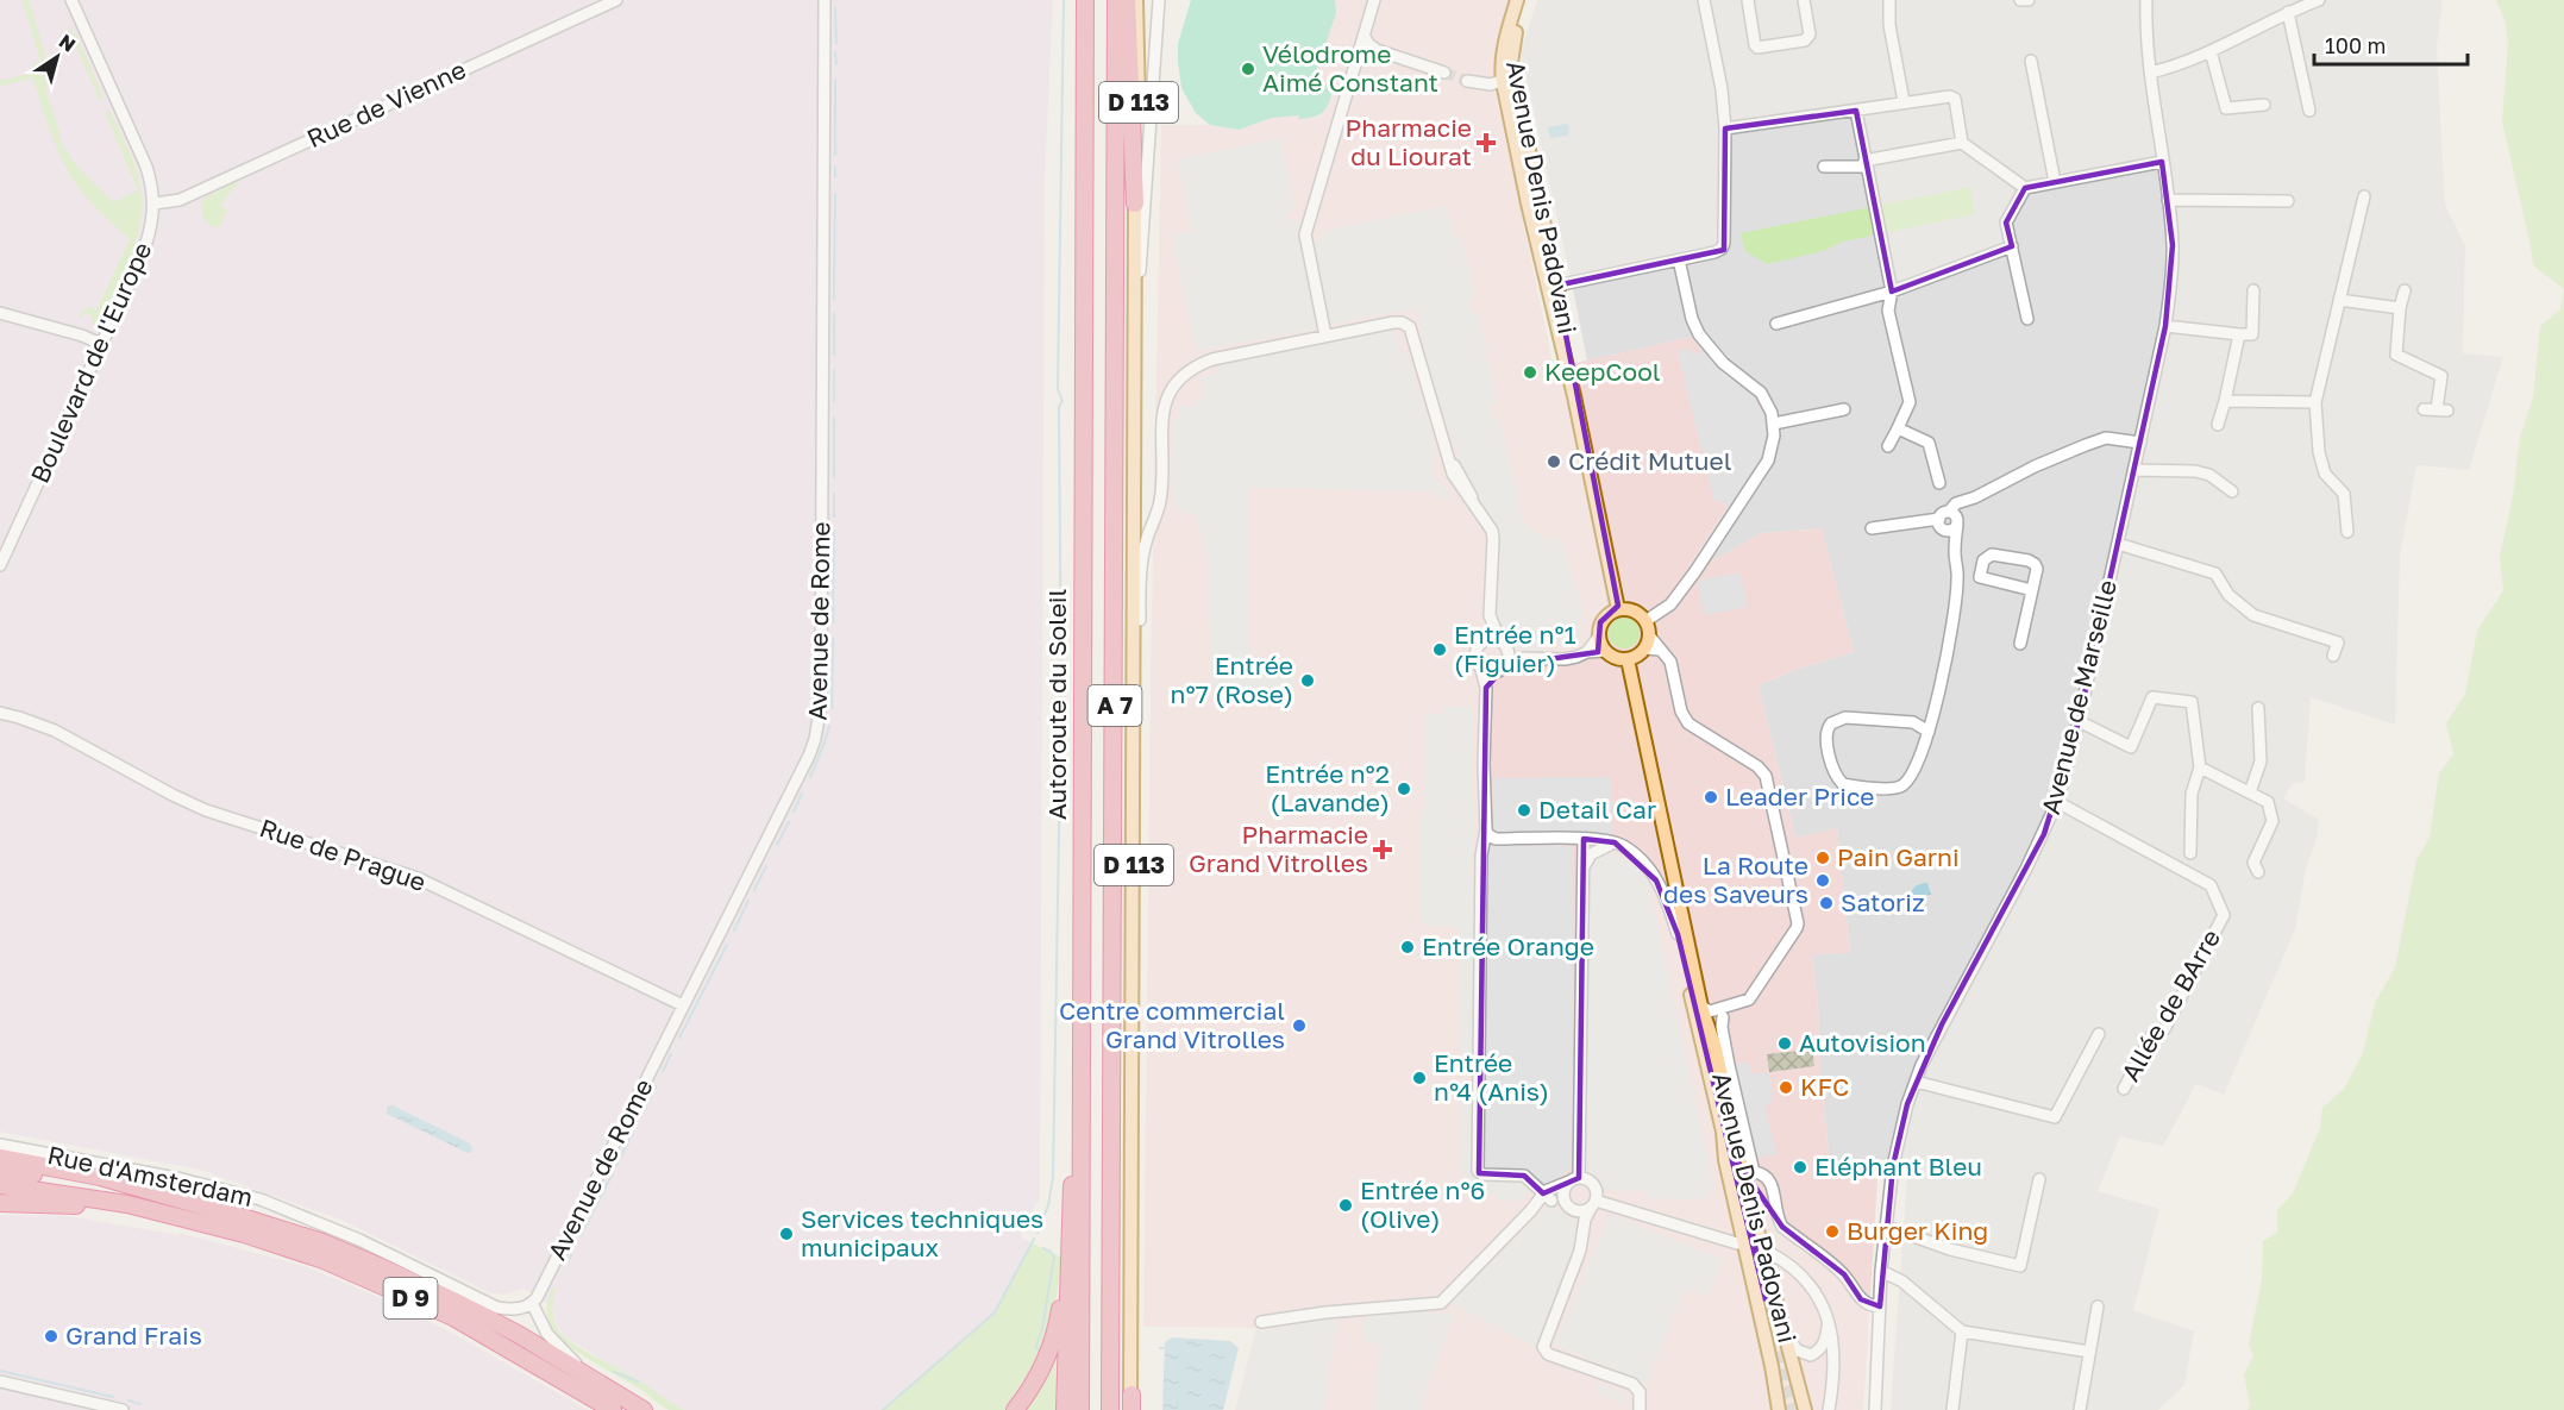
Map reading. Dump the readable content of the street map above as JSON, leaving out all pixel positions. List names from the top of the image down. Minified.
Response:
{"streets":{"highway":["Autoroute du Soleil","A 7","D 9"],"main road":["D 113","Avenue Denis Padovani"],"street":["Rue de Vienne","Boulevard de l'Europe","Avenue de Rome","Avenue de Marseille","Rue de Prague","Allée de BArre","Rue d'Amsterdam"]},"crossings":[["Rue de Vienne","Boulevard de l'Europe"],["Avenue de Rome","Rue de Prague"],["Avenue de Rome","Rue d'Amsterdam"],["Avenue de Marseille","Allée de BArre"]],"places":{"other":["Vélodrome Aimé Constant","KeepCool","Crédit Mutuel","Entrée n°1 (Figuier)","Entrée n°7 (Rose)","Entrée n°2 (Lavande)","Leader Price","Detail Car","Pain Garni","La Route des Saveurs","Satoriz","Entrée Orange","Centre commercial Grand Vitrolles","Autovision","Entrée n°4 (Anis)","KFC","Eléphant Bleu","Entrée n°6 (Olive)","Burger King","Services techniques municipaux","Grand Frais"],"health":["Pharmacie du Liourat","Pharmacie Grand Vitrolles"]},"scale_bar":"100 m","north":"top right"}
